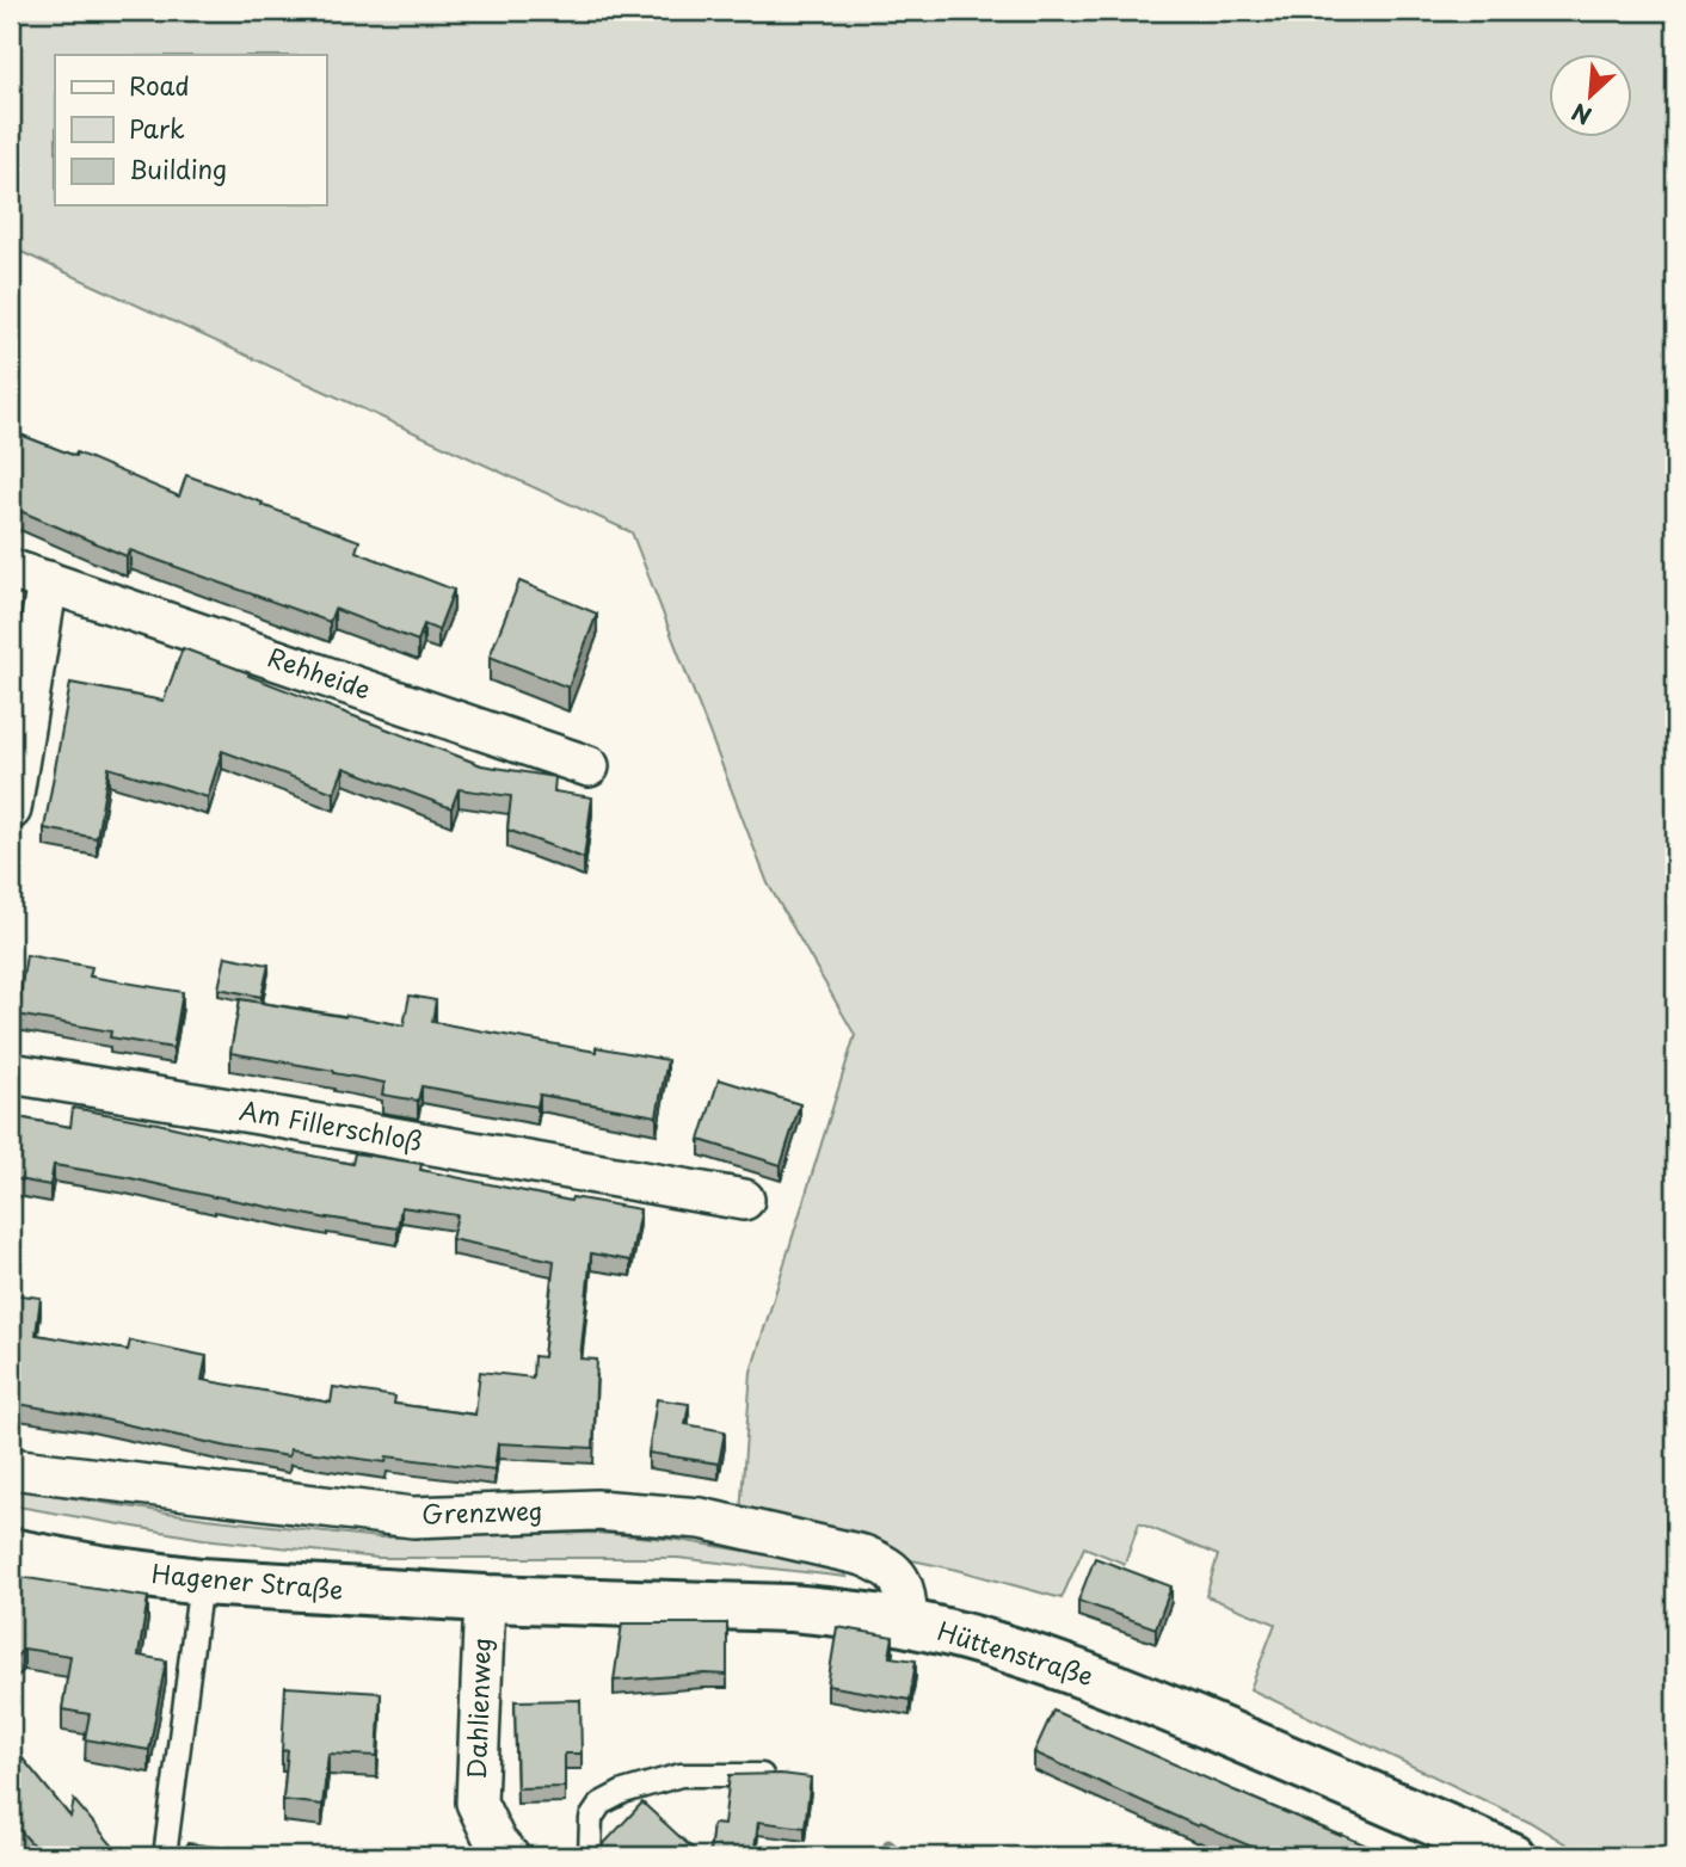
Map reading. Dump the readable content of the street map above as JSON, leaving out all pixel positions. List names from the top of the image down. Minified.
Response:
{"streets":{"main road":["Hagener Straße","Hüttenstraße"],"street":["Rehheide","Am Fillerschloß","Grenzweg","Dahlienweg"]},"crossings":[["Grenzweg","Hüttenstraße"],["Hagener Straße","Hüttenstraße"],["Hagener Straße","Dahlienweg"],["Hüttenstraße","Dahlienweg"]],"legend":["Road","Park","Building"],"north":"bottom left"}
